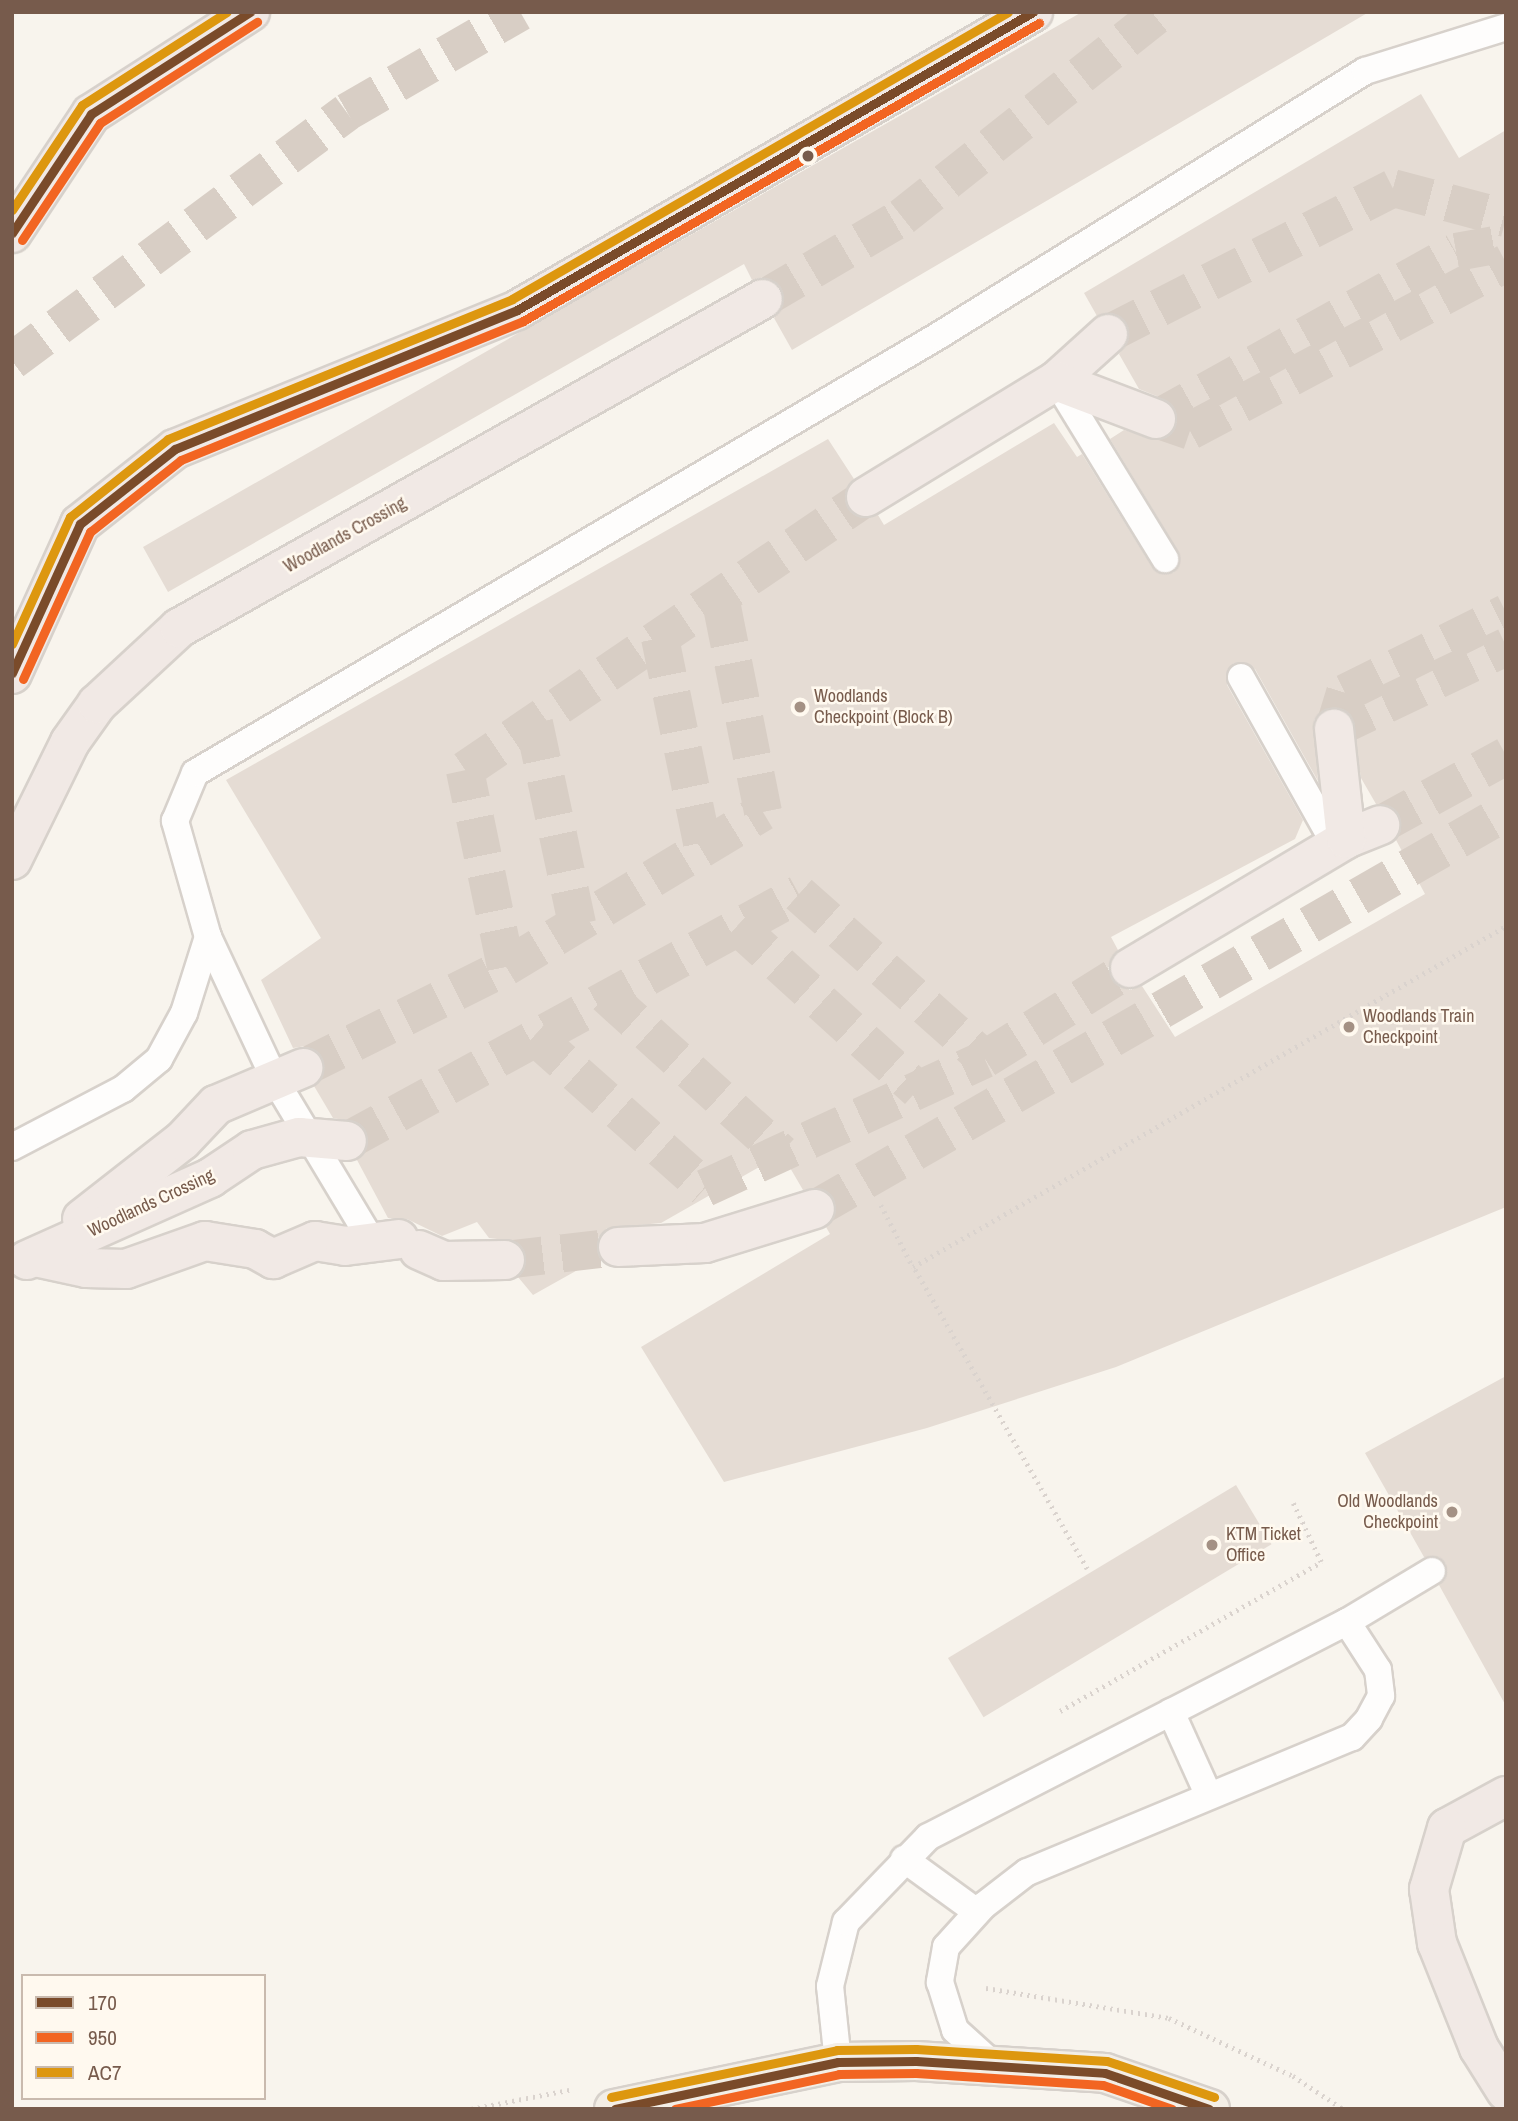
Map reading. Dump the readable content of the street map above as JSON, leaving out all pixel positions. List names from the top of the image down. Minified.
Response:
{"streets":{"highway":["Woodlands Crossing"]},"places":["Woodlands Checkpoint (Block B)","Woodlands Train Checkpoint","Old Woodlands Checkpoint","KTM Ticket Office"],"lines":["transit line 170","transit line AC7","transit line 950"],"legend":["170","950","AC7"]}
